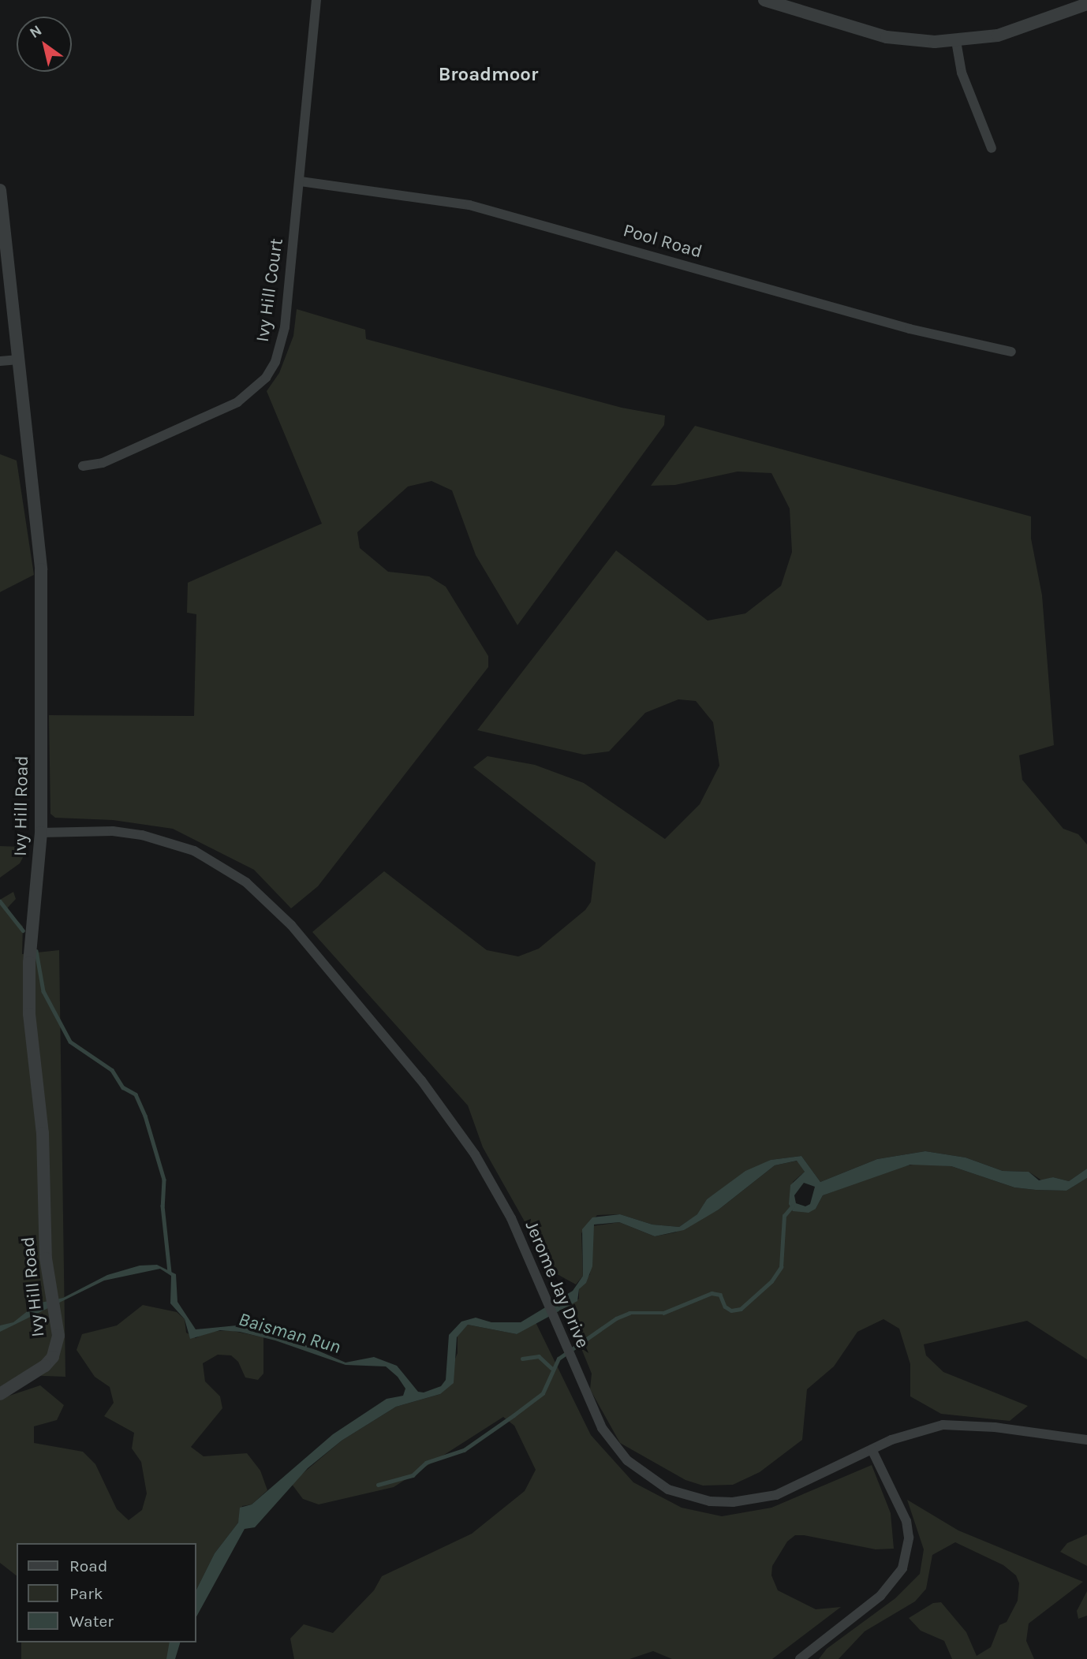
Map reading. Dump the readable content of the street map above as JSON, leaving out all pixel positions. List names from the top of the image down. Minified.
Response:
{"streets":{"street":["Pool Road","Ivy Hill Court","Ivy Hill Road","Jerome Jay Drive"]},"crossings":[["Pool Road","Ivy Hill Court"],["Ivy Hill Road","Jerome Jay Drive"]],"districts":["Broadmoor"],"water":["Baisman Run"],"legend":["Road","Park","Water"],"north":"top left"}
